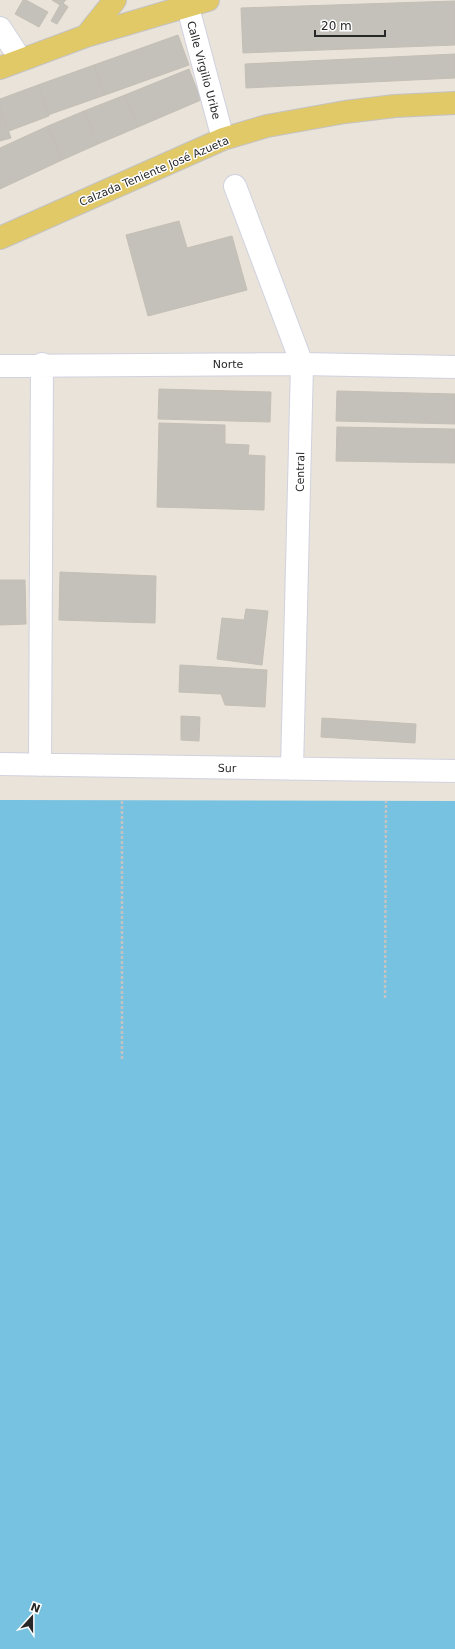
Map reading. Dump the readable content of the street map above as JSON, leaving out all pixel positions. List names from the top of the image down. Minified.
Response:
{"streets":{"main road":["Calzada Teniente José Azueta"],"street":["Calle Virgilio Uribe","Norte","Central","Sur"]},"crossings":[["Calle Virgilio Uribe","Calzada Teniente José Azueta"],["Norte","Central"],["Central","Sur"]],"scale_bar":"20 m","north":"top"}
